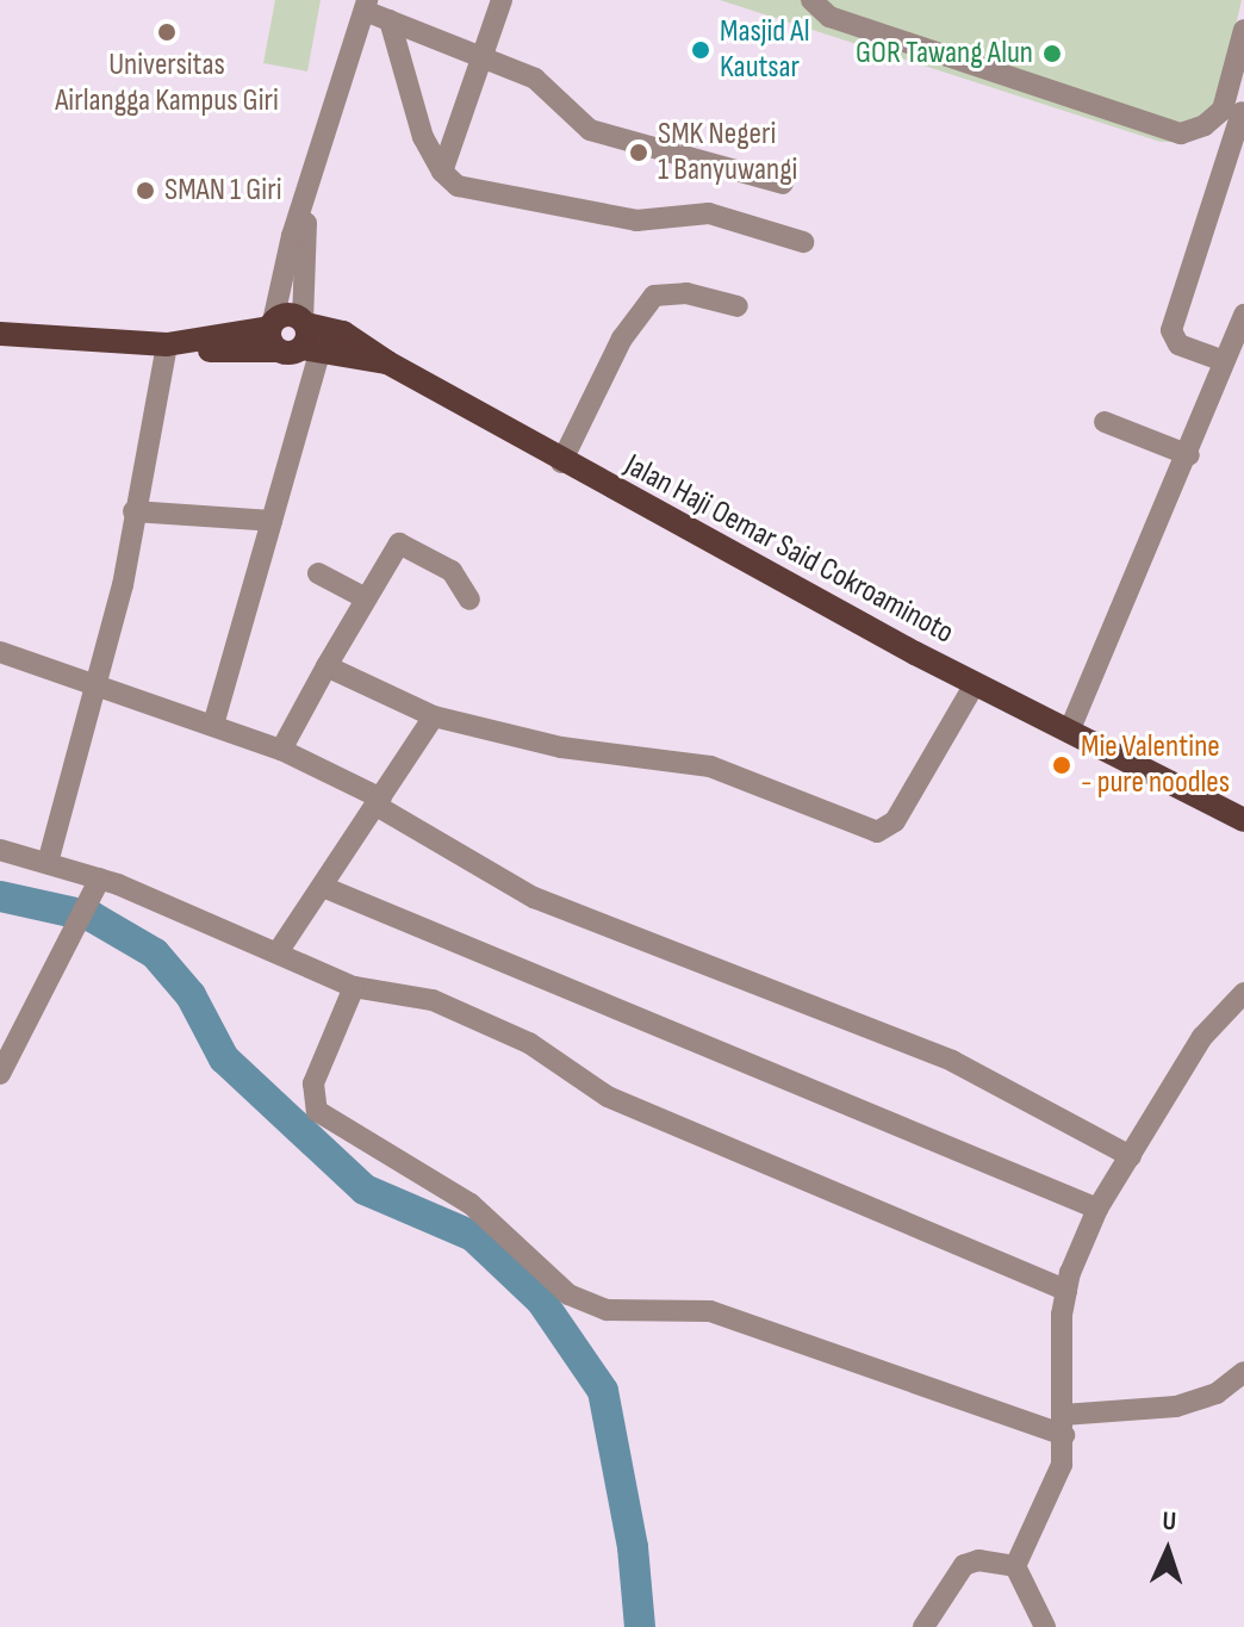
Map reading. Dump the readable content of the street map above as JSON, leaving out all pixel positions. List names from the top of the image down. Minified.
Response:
{"streets":{"main road":["Jalan Haji Oemar Said Cokroaminoto"]},"places":["Universitas Airlangga Kampus Giri","Masjid Al Kautsar","GOR Tawang Alun","SMK Negeri 1 Banyuwangi","SMAN 1 Giri","Mie Valentine - pure noodles"],"north":"top"}
